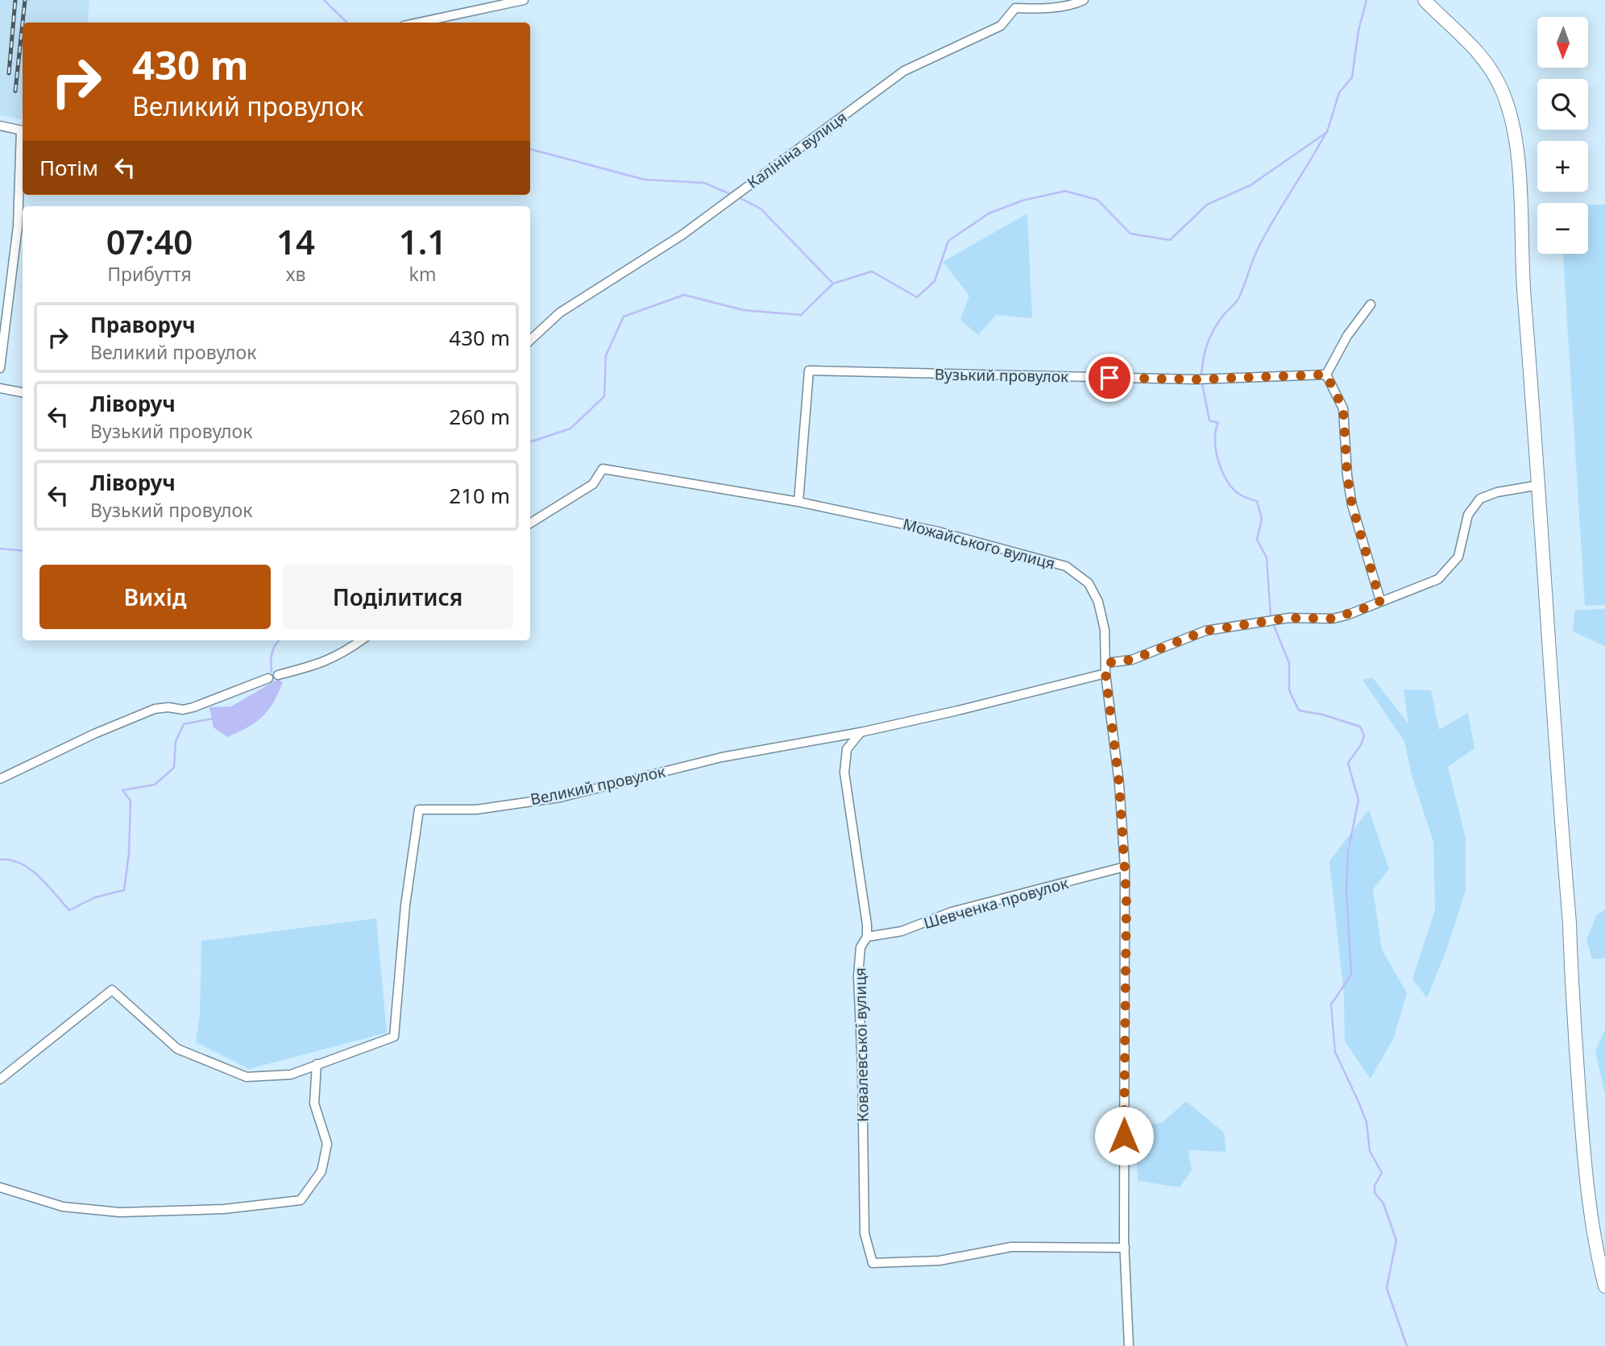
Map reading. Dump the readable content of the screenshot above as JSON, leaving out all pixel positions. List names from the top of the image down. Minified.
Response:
{"streets":{"street":["Калініна вулиця","Вузький провулок","Можайського вулиця","Великий провулок","Шевченка провулок","Ковалевської вулиця"]},"crossings":[["Вузький провулок","Можайського вулиця"],["Можайського вулиця","Великий провулок"],["Можайського вулиця","Шевченка провулок"],["Можайського вулиця","Ковалевської вулиця"],["Великий провулок","Ковалевської вулиця"],["Шевченка провулок","Ковалевської вулиця"]],"north":"bottom","page":{"map_buttons":["+","−"],"turn":["430 m","Великий провулок"],"then":"Потім","eta":["07:40","Прибуття","14","хв","1.1","km"],"list":[{"name":"Праворуч","note":"Великий провулок","value":"430 m"},{"name":"Ліворуч","note":"Вузький провулок","value":"260 m"},{"name":"Ліворуч","note":"Вузький провулок","value":"210 m"}],"buttons":["Вихід","Поділитися"]}}
